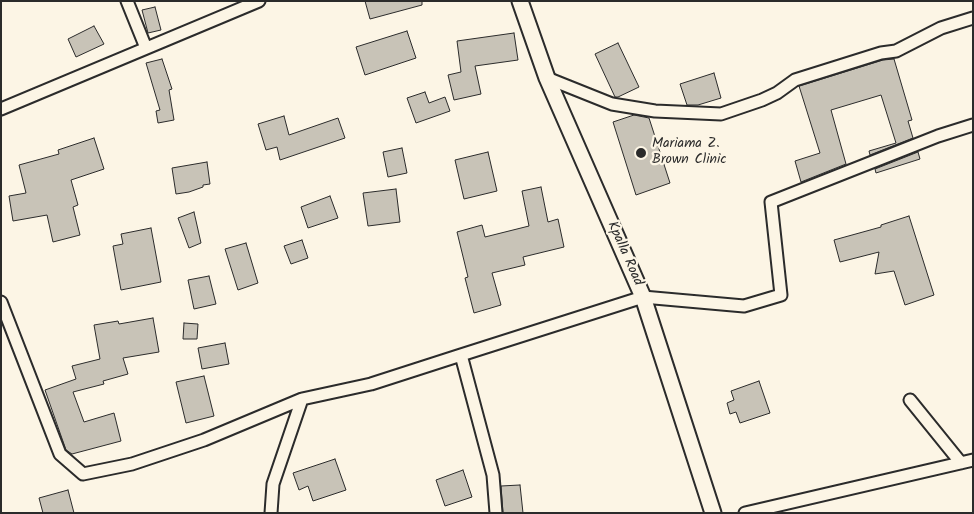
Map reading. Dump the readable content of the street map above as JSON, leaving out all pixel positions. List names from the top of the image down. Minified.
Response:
{"streets":{"street":["Kpalla Road"]},"places":["Mariama Z. Brown Clinic"]}
